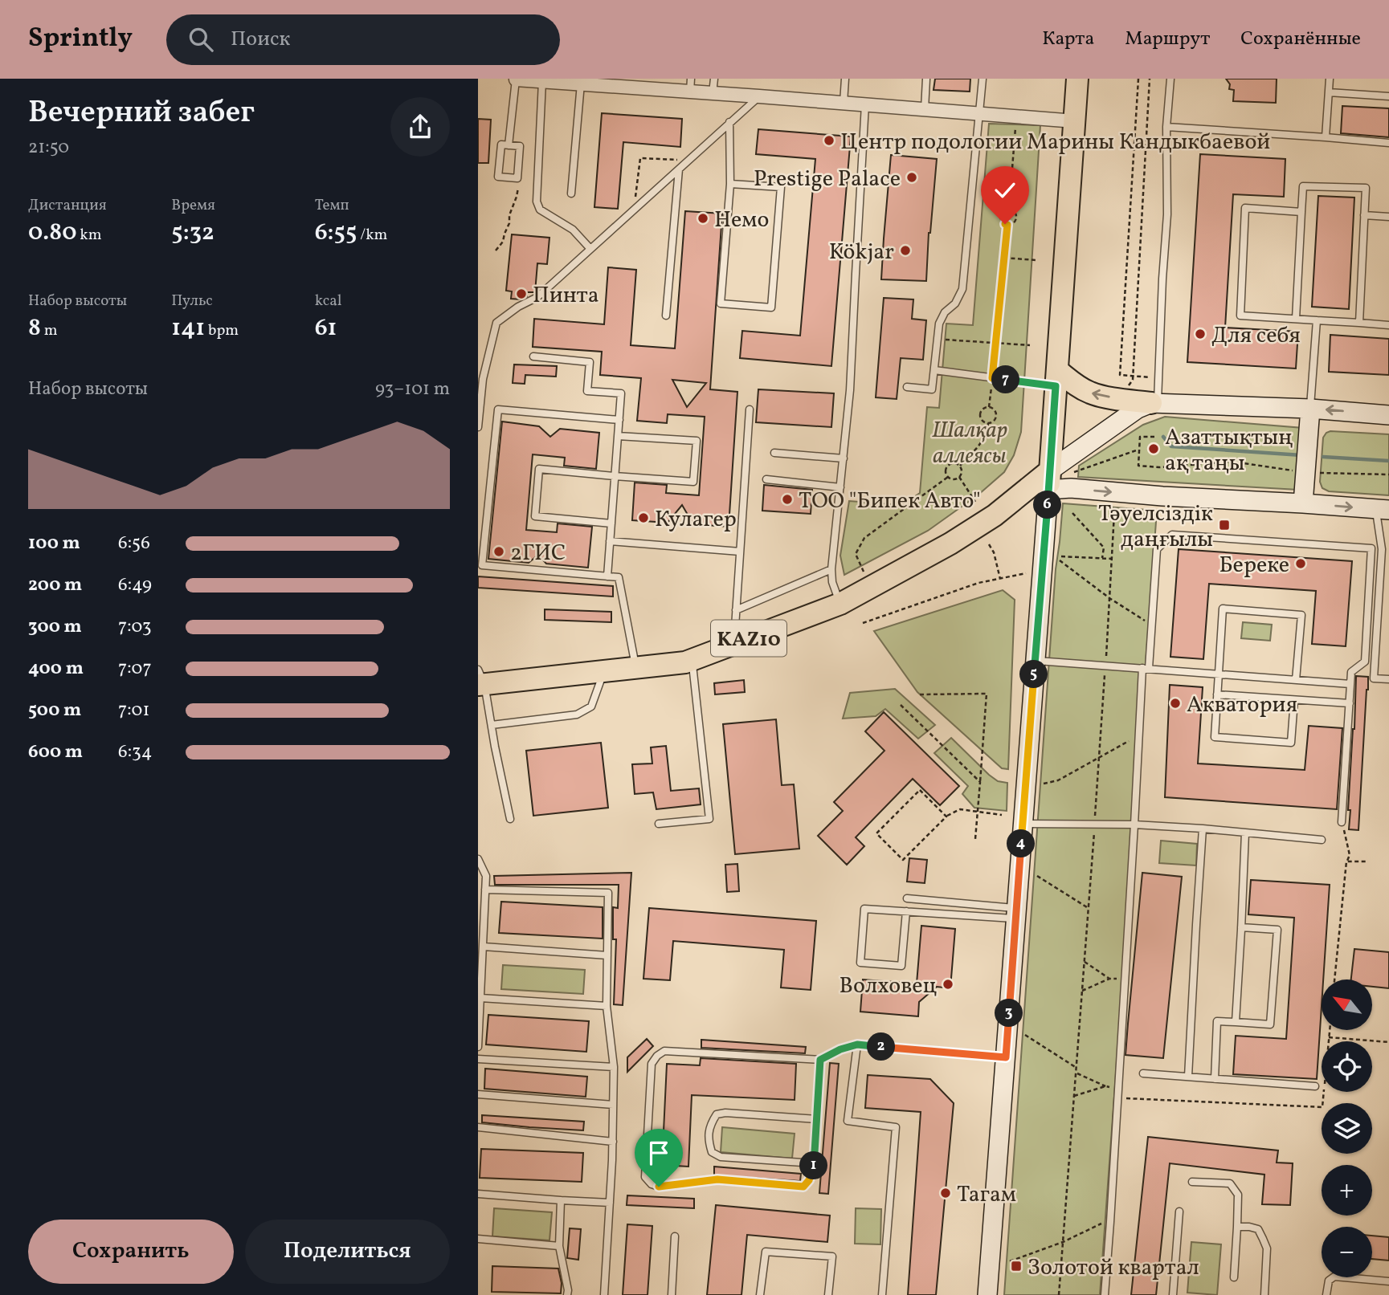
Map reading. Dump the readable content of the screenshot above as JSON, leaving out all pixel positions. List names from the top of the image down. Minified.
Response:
{"streets":{"main road":["KAZ10"]},"parks":["Шалқар аллеясы"],"places":{"other":["Центр подологии Марины Кандыкбаевой","Prestige Palace","Немо","Kökjar","Пинта","Для себя","Азаттықтың ақ таңы","ТОО \"Бипек Авто\"","Кулагер","2ГИС","Береке","Акватория","Волховец","Тагам"],"transit":["Тәуелсіздік даңғылы","Золотой квартал"]},"north":"top left","page":{"header":"Sprintly","search":"Поиск","nav":["Карта","Маршрут","Сохранённые"],"heading":["Вечерний забег","21:50"],"stats":[["Дистанция","0.80 km"],["Время","5:32"],["Темп","6:55 /km"],["Набор высоты","8 m"],["Пульс","141 bpm"],["kcal","61"]],"chart":["Набор высоты","93–101 m"],"pins":["7","6","5","4","3","2","1"],"list":[{"name":"100 m","note":"6:56"},{"name":"200 m","note":"6:49"},{"name":"300 m","note":"7:03"},{"name":"400 m","note":"7:07"},{"name":"500 m","note":"7:01"},{"name":"600 m","note":"6:34"}],"map_buttons":["+","−"],"buttons":["Сохранить","Поделиться"]}}
